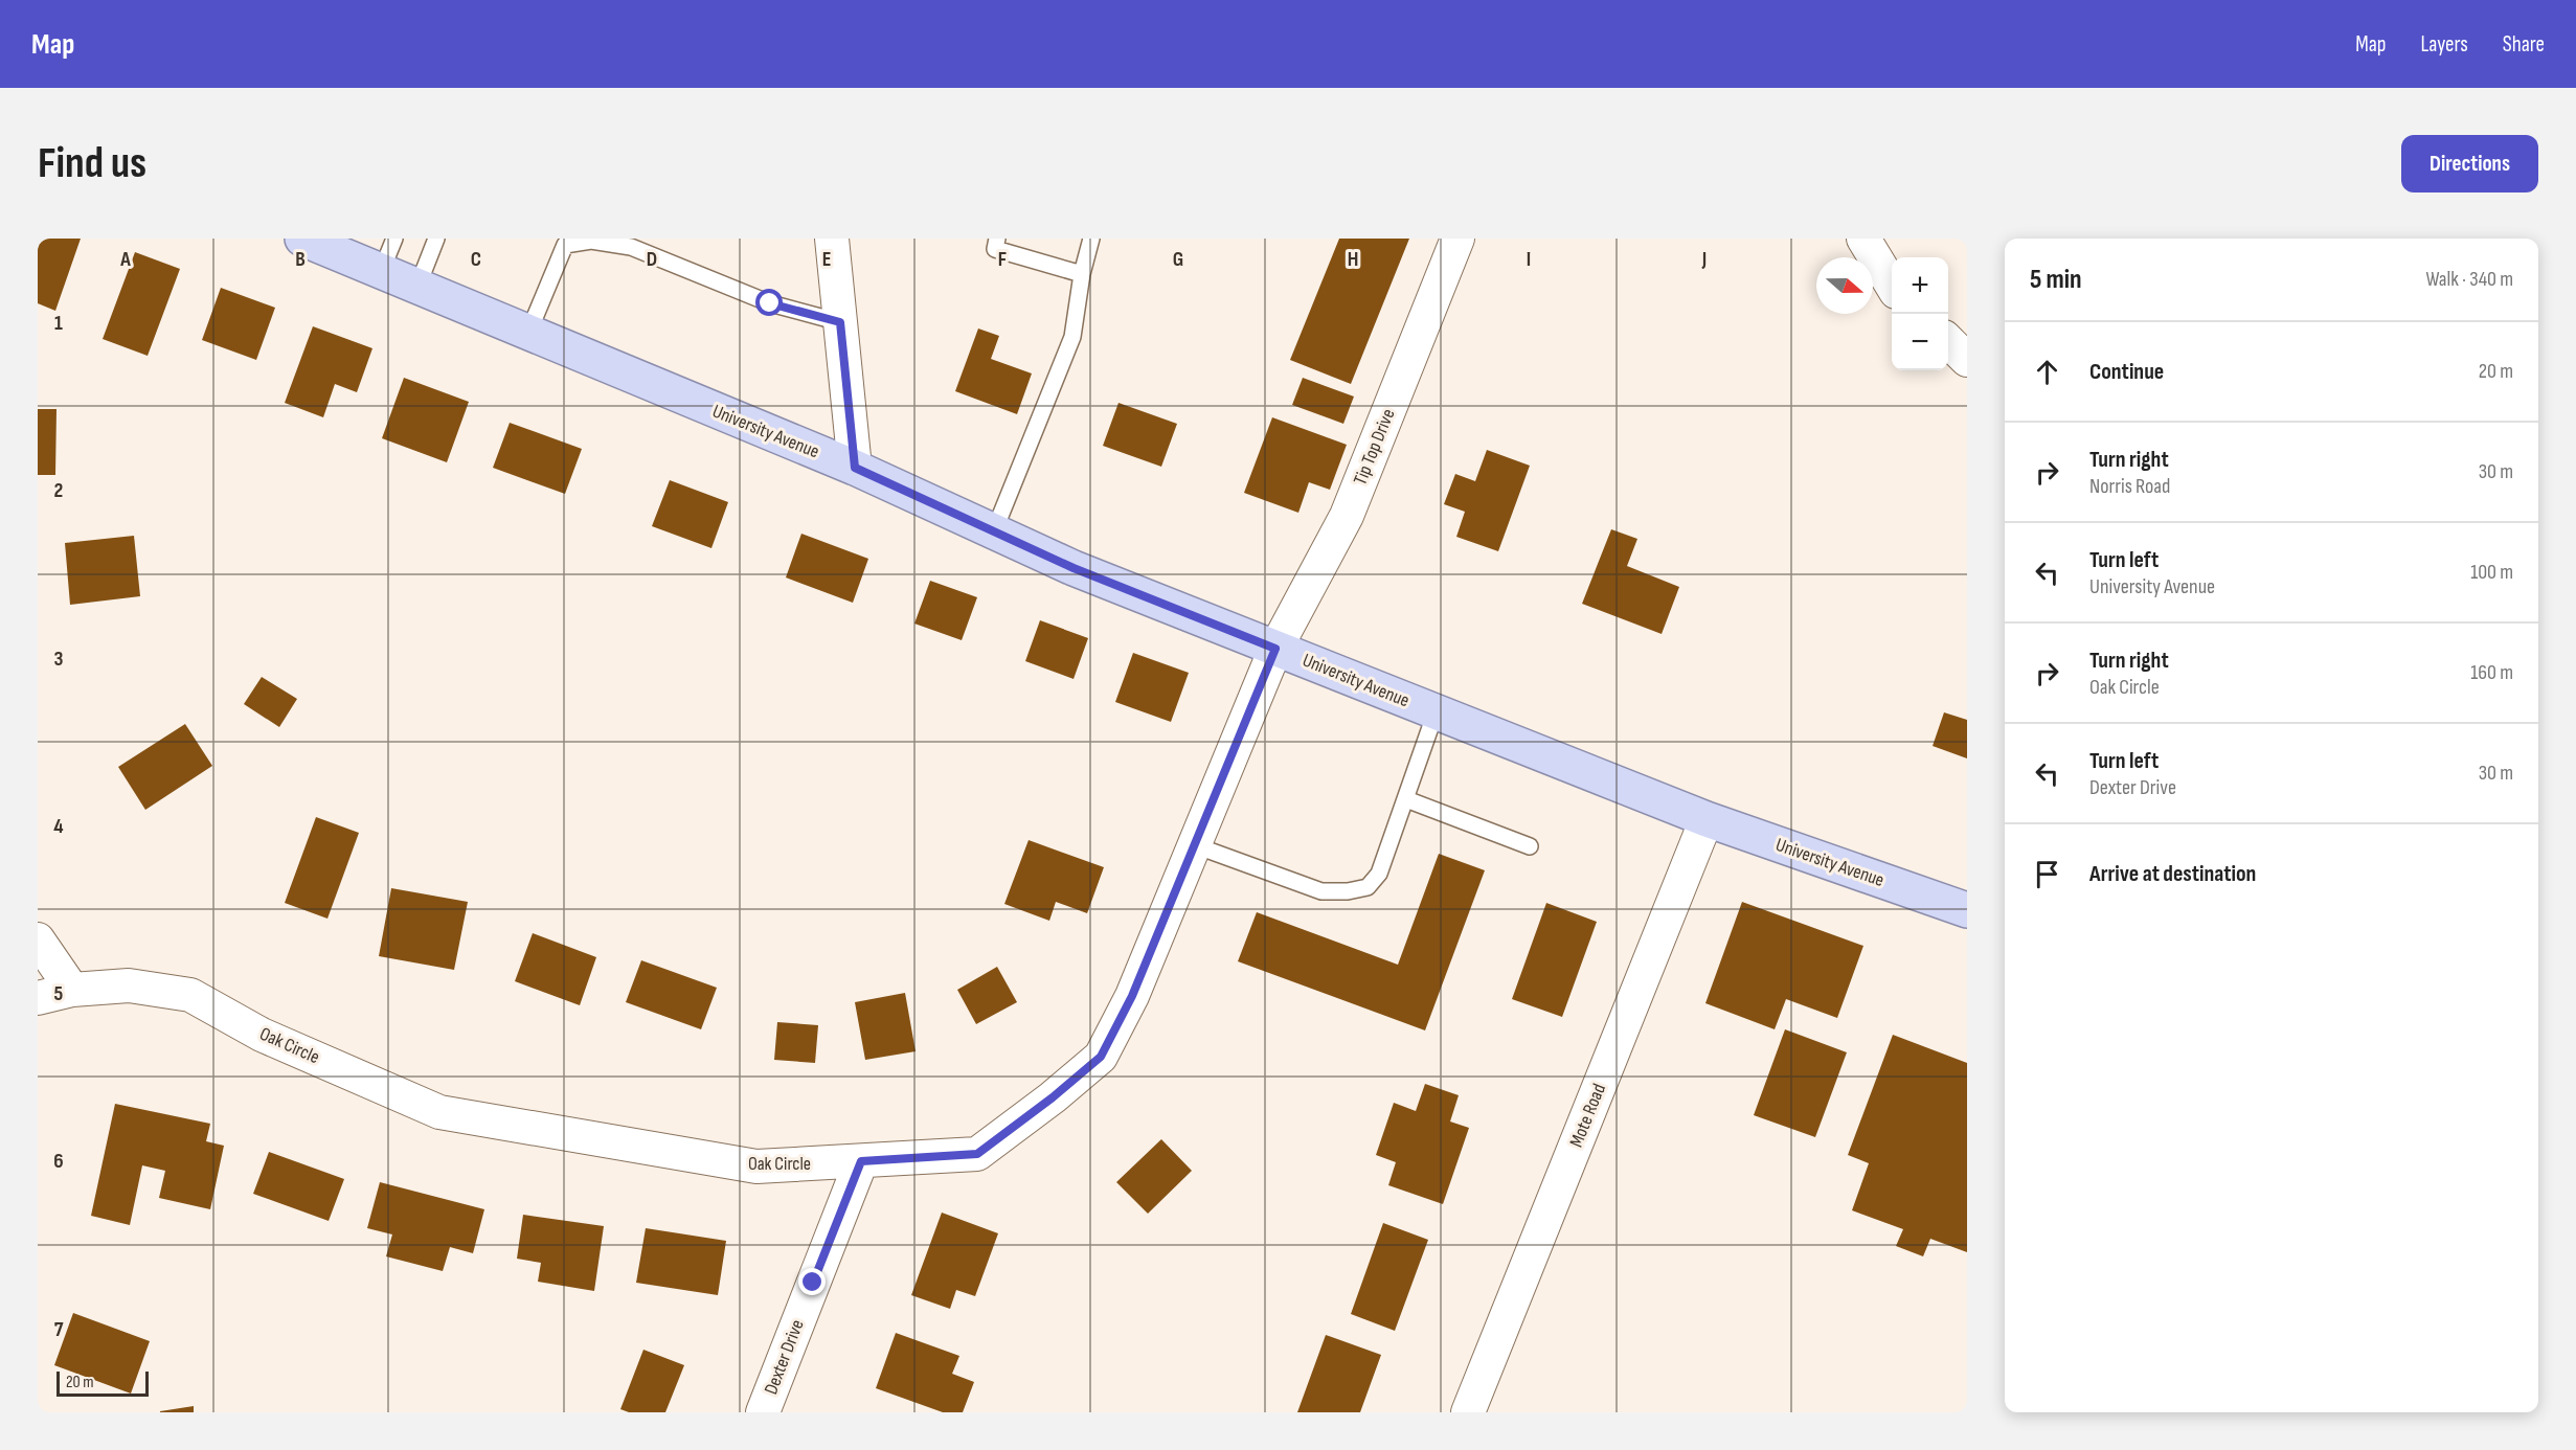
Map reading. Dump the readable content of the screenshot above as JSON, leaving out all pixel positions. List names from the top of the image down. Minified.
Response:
{"streets":{"main road":["University Avenue"],"street":["Tip Top Drive","Oak Circle","Mote Road","Dexter Drive"]},"crossings":[["University Avenue","Tip Top Drive"],["University Avenue","Oak Circle"],["University Avenue","Mote Road"],["Tip Top Drive","Oak Circle"],["Oak Circle","Dexter Drive"]],"scale_bar":"20 m","north":"right","page":{"header":"Map","nav":["Map","Layers","Share"],"buttons":"Directions","title":"Find us","heading":["5 min","Walk · 340 m"],"map_buttons":["+","−"],"list":[["Continue","20 m"],["Turn right","Norris Road","30 m"],["Turn left","University Avenue","100 m"],["Turn right","Oak Circle","160 m"],["Turn left","Dexter Drive","30 m"],"Arrive at destination"],"scale":"20 m"},"grid":{"columns":["A","B","C","D","E","F","G","H","I","J"],"rows":["1","2","3","4","5","6","7"]}}
